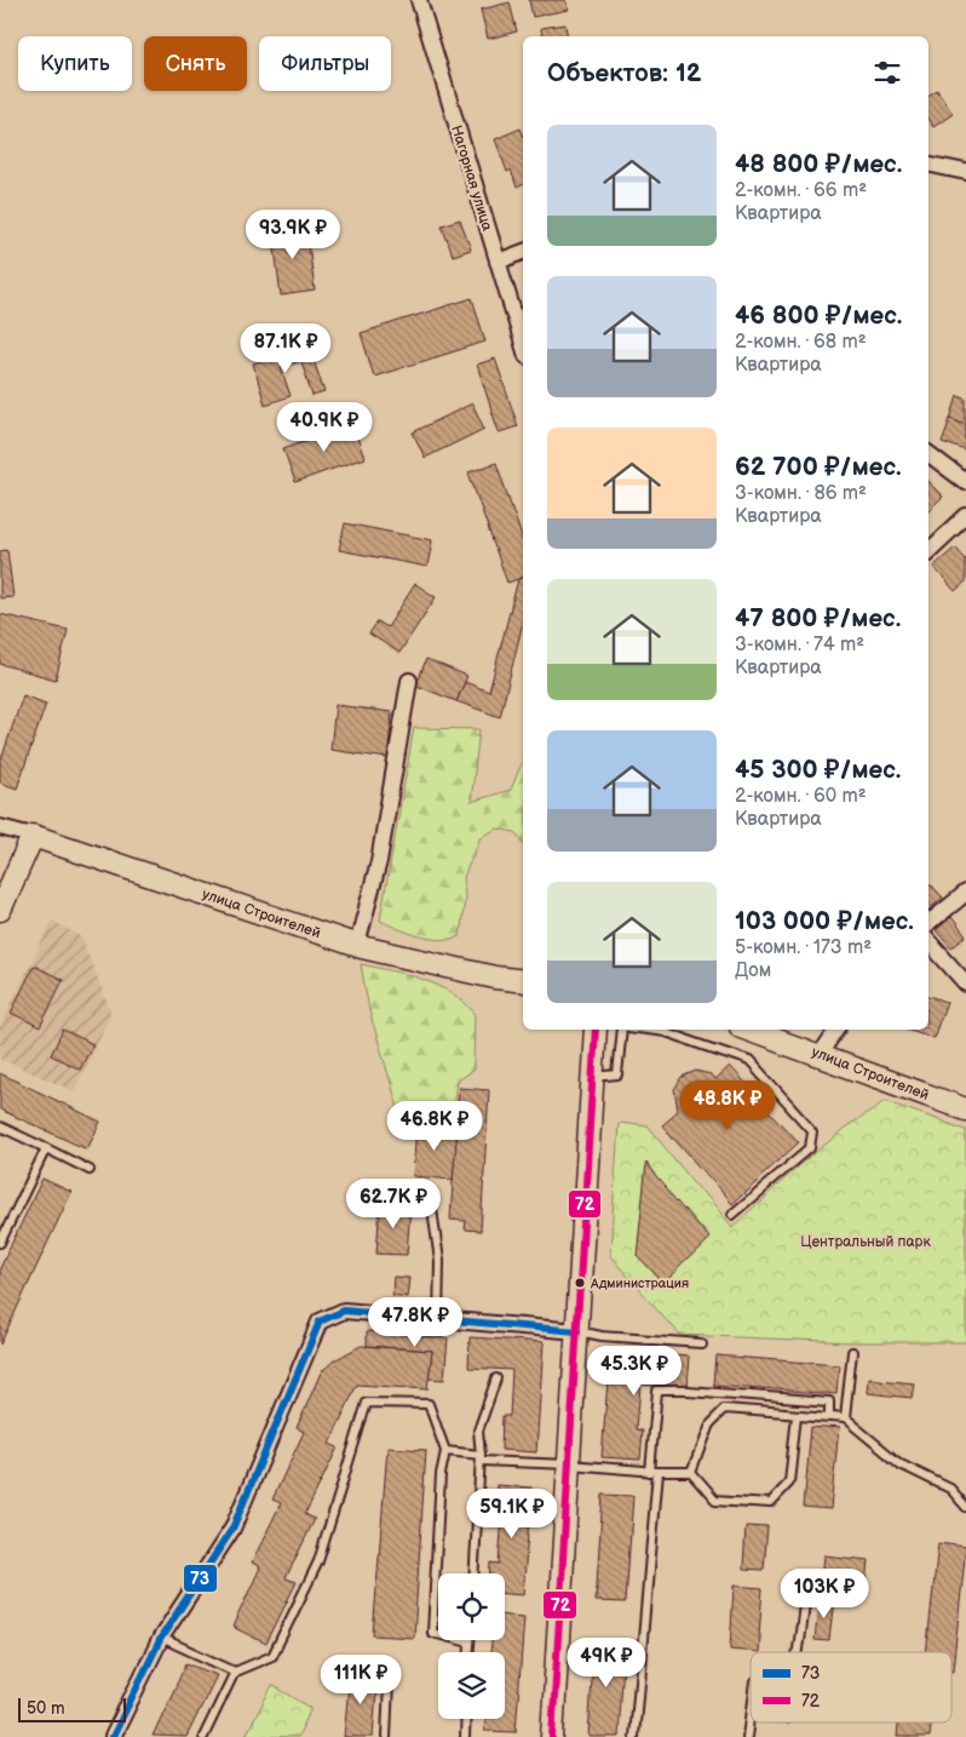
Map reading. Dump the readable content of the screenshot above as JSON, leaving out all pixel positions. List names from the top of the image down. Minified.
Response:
{"streets":{"main road":["улица Строителей"],"street":["Нагорная улица"]},"parks":["Центральный парк"],"places":["Администрация"],"lines":["transit line 72","transit line 73"],"legend":["73","72"],"scale_bar":"50 m","page":{"chip":["Купить","Снять","Фильтры"],"heading":"Объектов: 12","list":[{"name":"48 800 ₽/мес.","note":"2-комн. · 66 m² · Квартира"},{"name":"46 800 ₽/мес.","note":"2-комн. · 68 m² · Квартира"},{"name":"62 700 ₽/мес.","note":"3-комн. · 86 m² · Квартира"},{"name":"47 800 ₽/мес.","note":"3-комн. · 74 m² · Квартира"},{"name":"45 300 ₽/мес.","note":"2-комн. · 60 m² · Квартира"},{"name":"103 000 ₽/мес.","note":"5-комн. · 173 m² · Дом"}],"price":["93.9K ₽","87.1K ₽","40.9K ₽","48.8K ₽","46.8K ₽","62.7K ₽","47.8K ₽","45.3K ₽","59.1K ₽","103K ₽","49K ₽","111K ₽"],"scale":"50 m"}}
